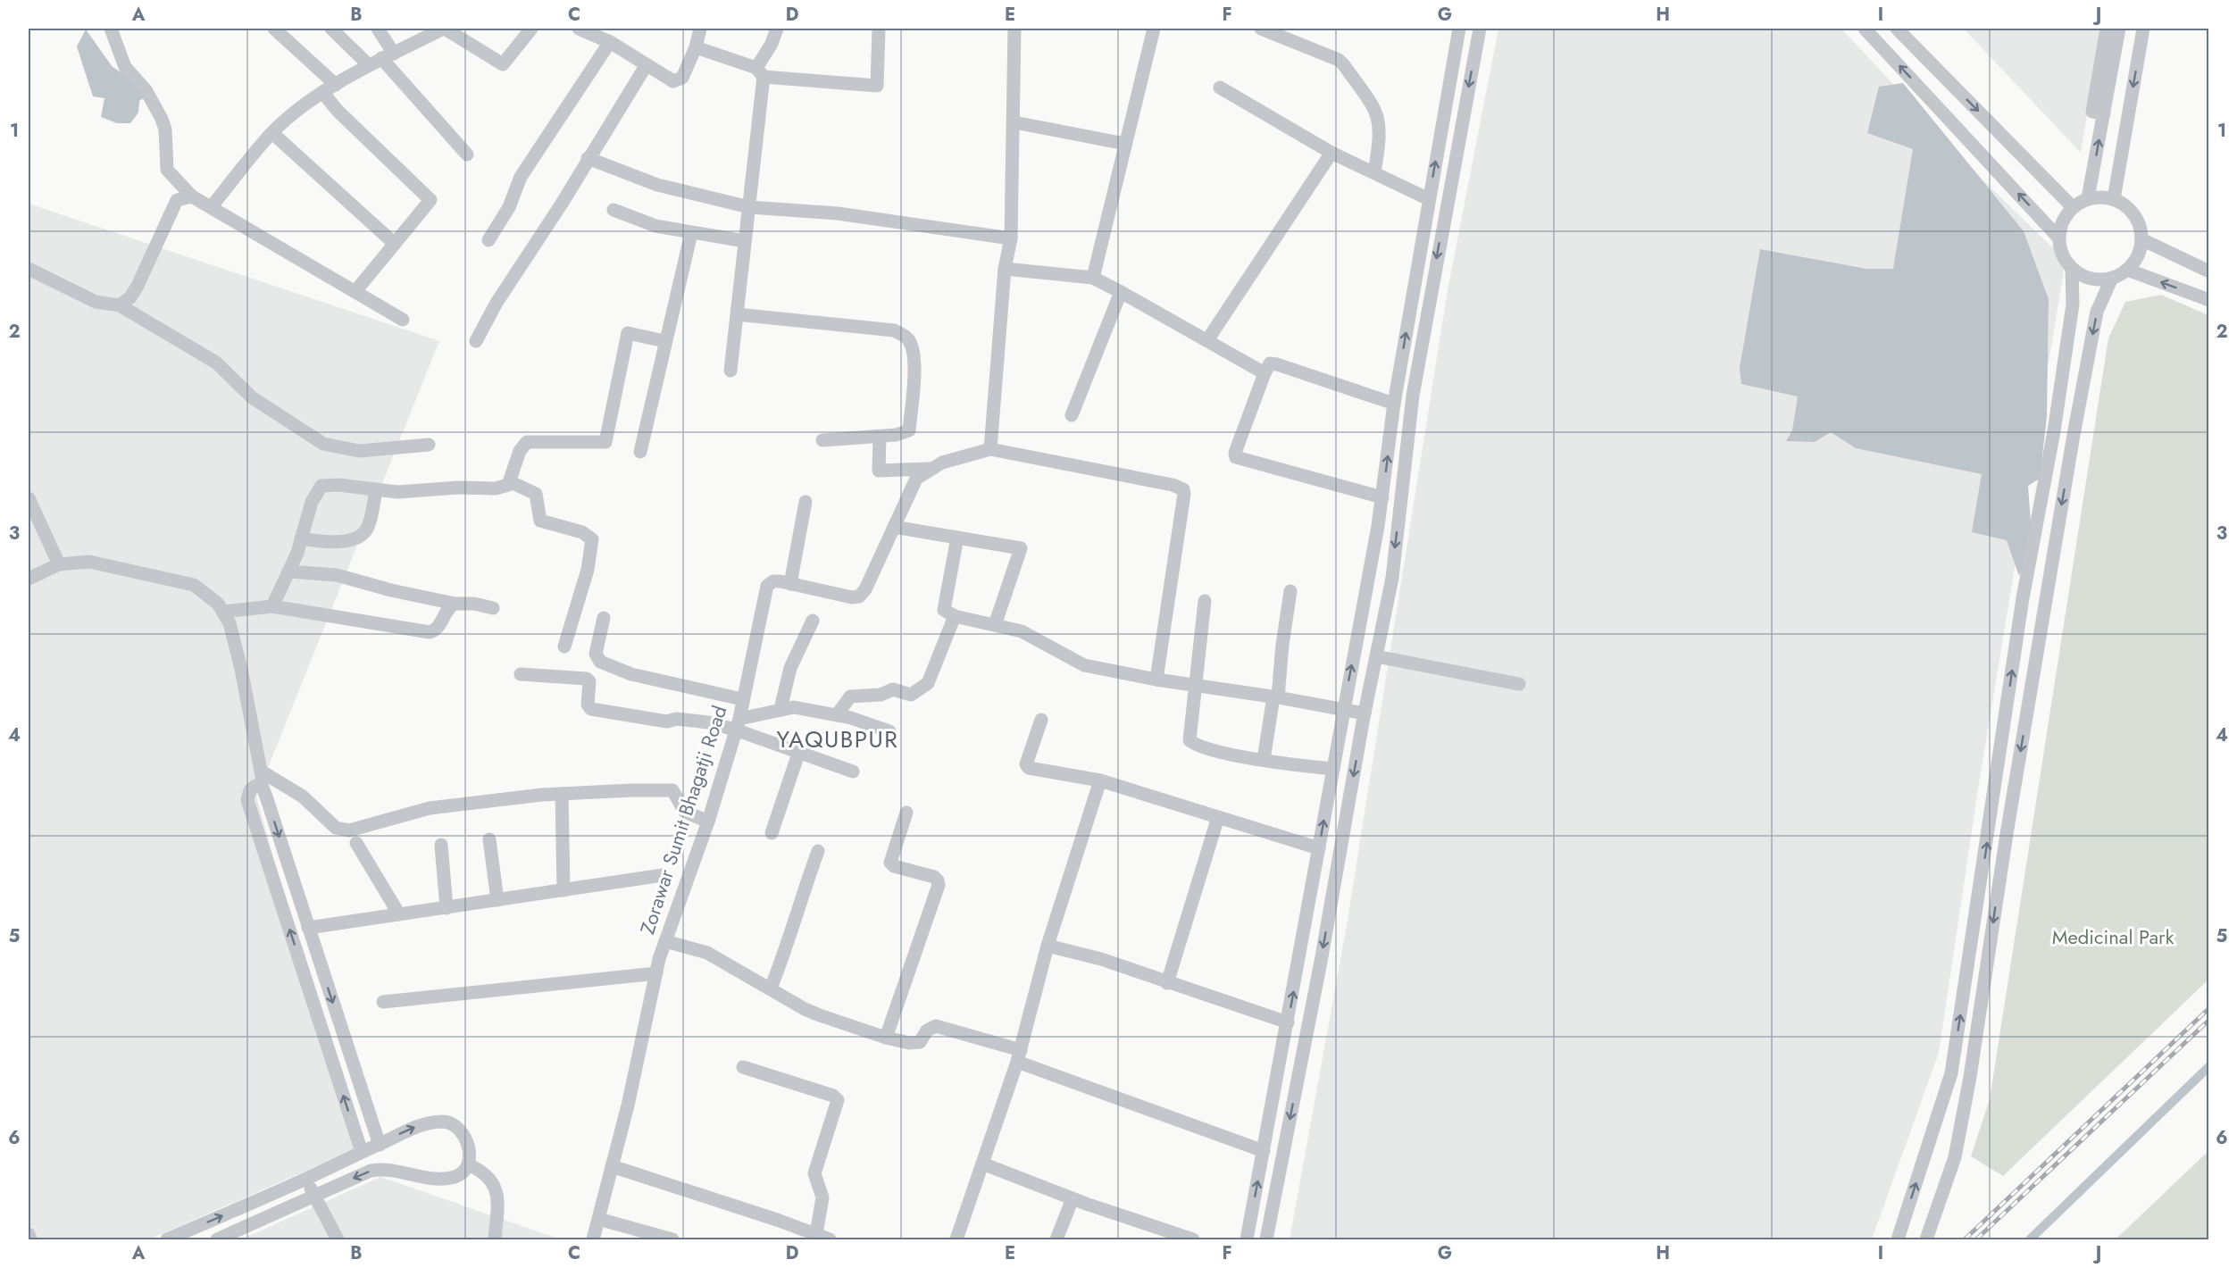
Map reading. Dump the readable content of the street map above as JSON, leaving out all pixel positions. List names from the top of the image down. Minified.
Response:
{"streets":{"street":["Zorawar Sumit Bhagatji Road"]},"districts":["YAQUBPUR"],"parks":["Medicinal Park"],"grid":{"columns":["A","B","C","D","E","F","G","H","I","J"],"rows":["1","2","3","4","5","6"]}}
